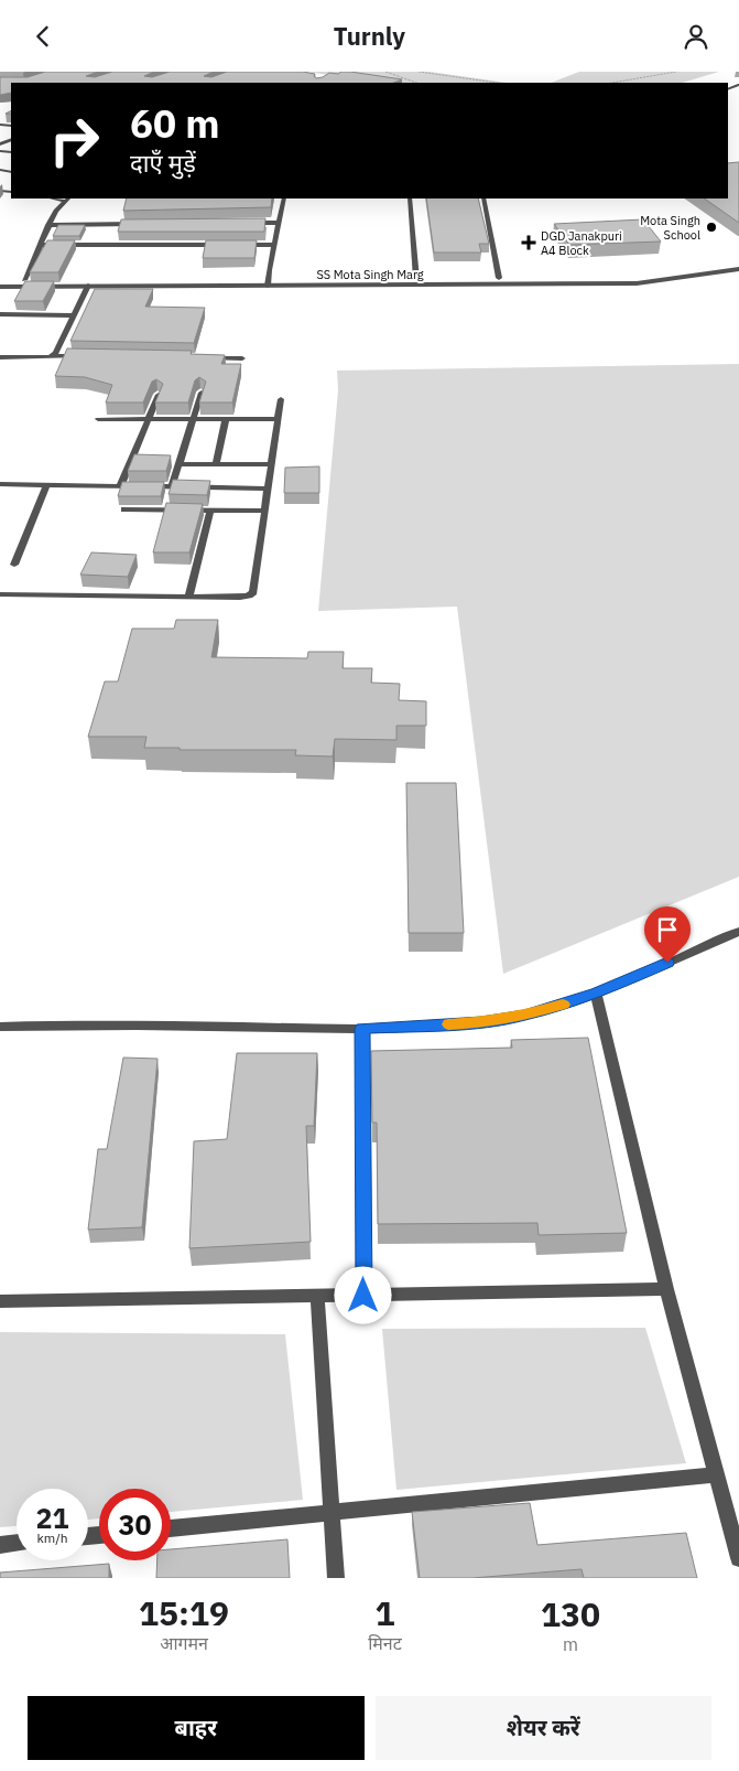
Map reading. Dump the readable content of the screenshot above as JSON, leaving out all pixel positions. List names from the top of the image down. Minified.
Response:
{"streets":{"street":["SS Mota Singh Marg"]},"places":{"other":["Mota Singh School"],"health":["DGD Janakpuri A4 Block"]},"page":{"header":"Turnly","turn":["60 m","दाएँ मुड़ें"],"speed":"21 km/h","limit":"30","eta":["15:19","आगमन","1","मिनट","130","m"],"buttons":["बाहर","शेयर करें"]}}
